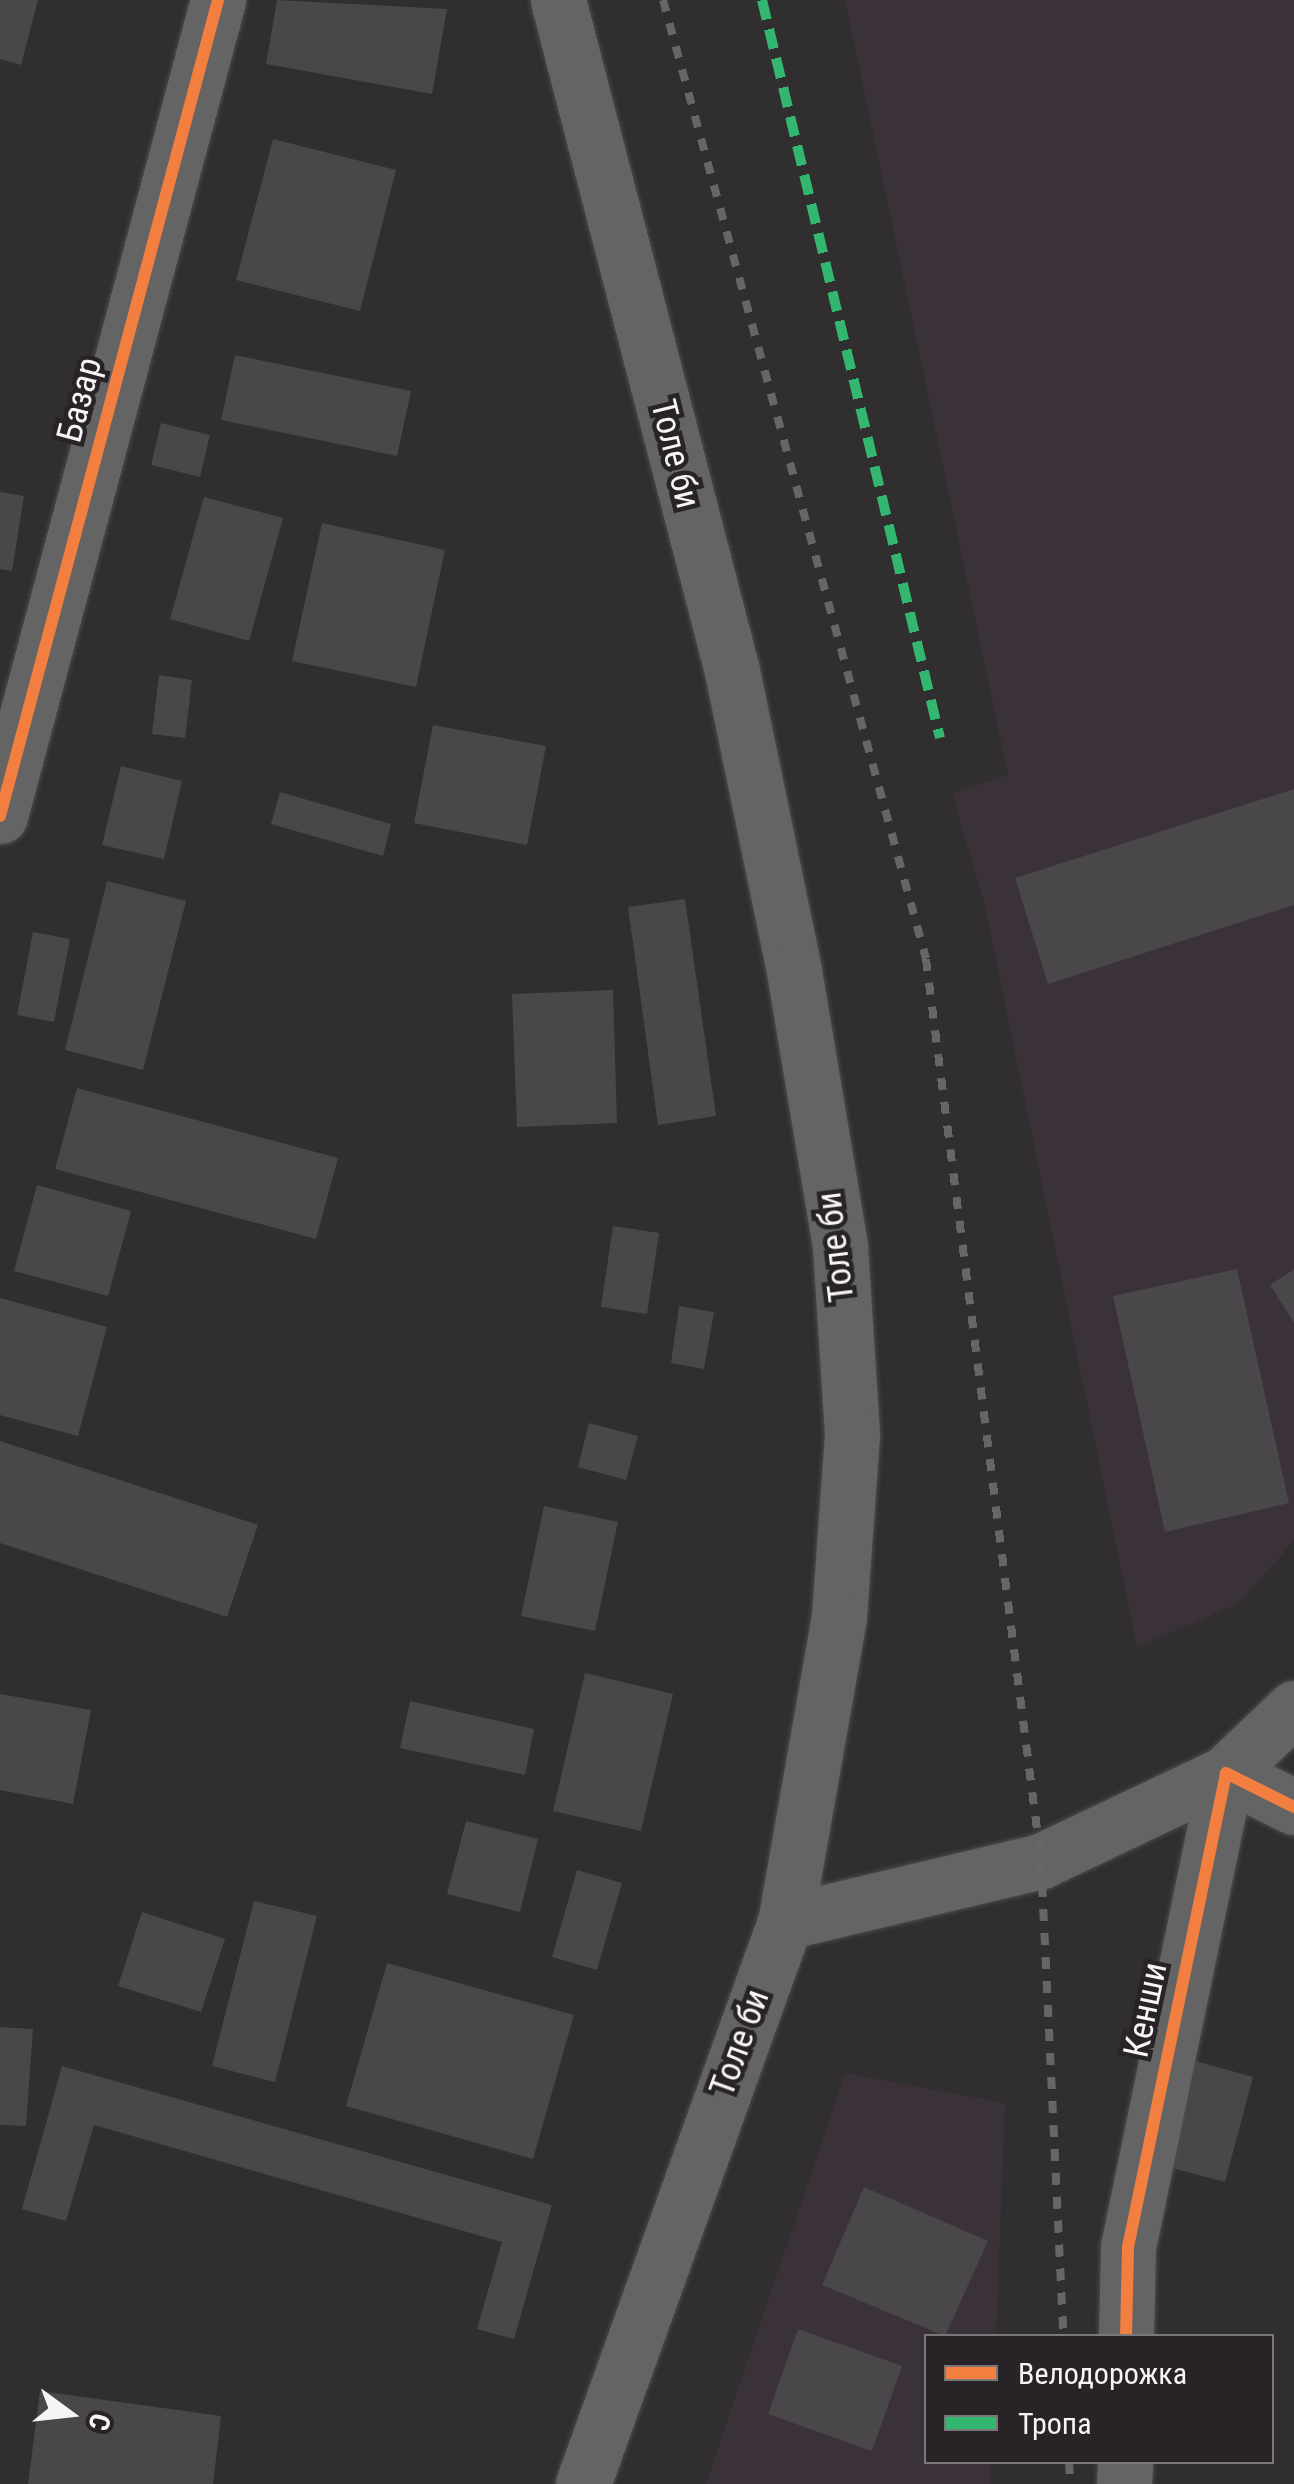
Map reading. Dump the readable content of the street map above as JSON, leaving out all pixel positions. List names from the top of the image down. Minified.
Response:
{"streets":{"main road":["Базар","Толе би","Кенши"]},"legend":["Велодорожка","Тропа"],"north":"right"}
